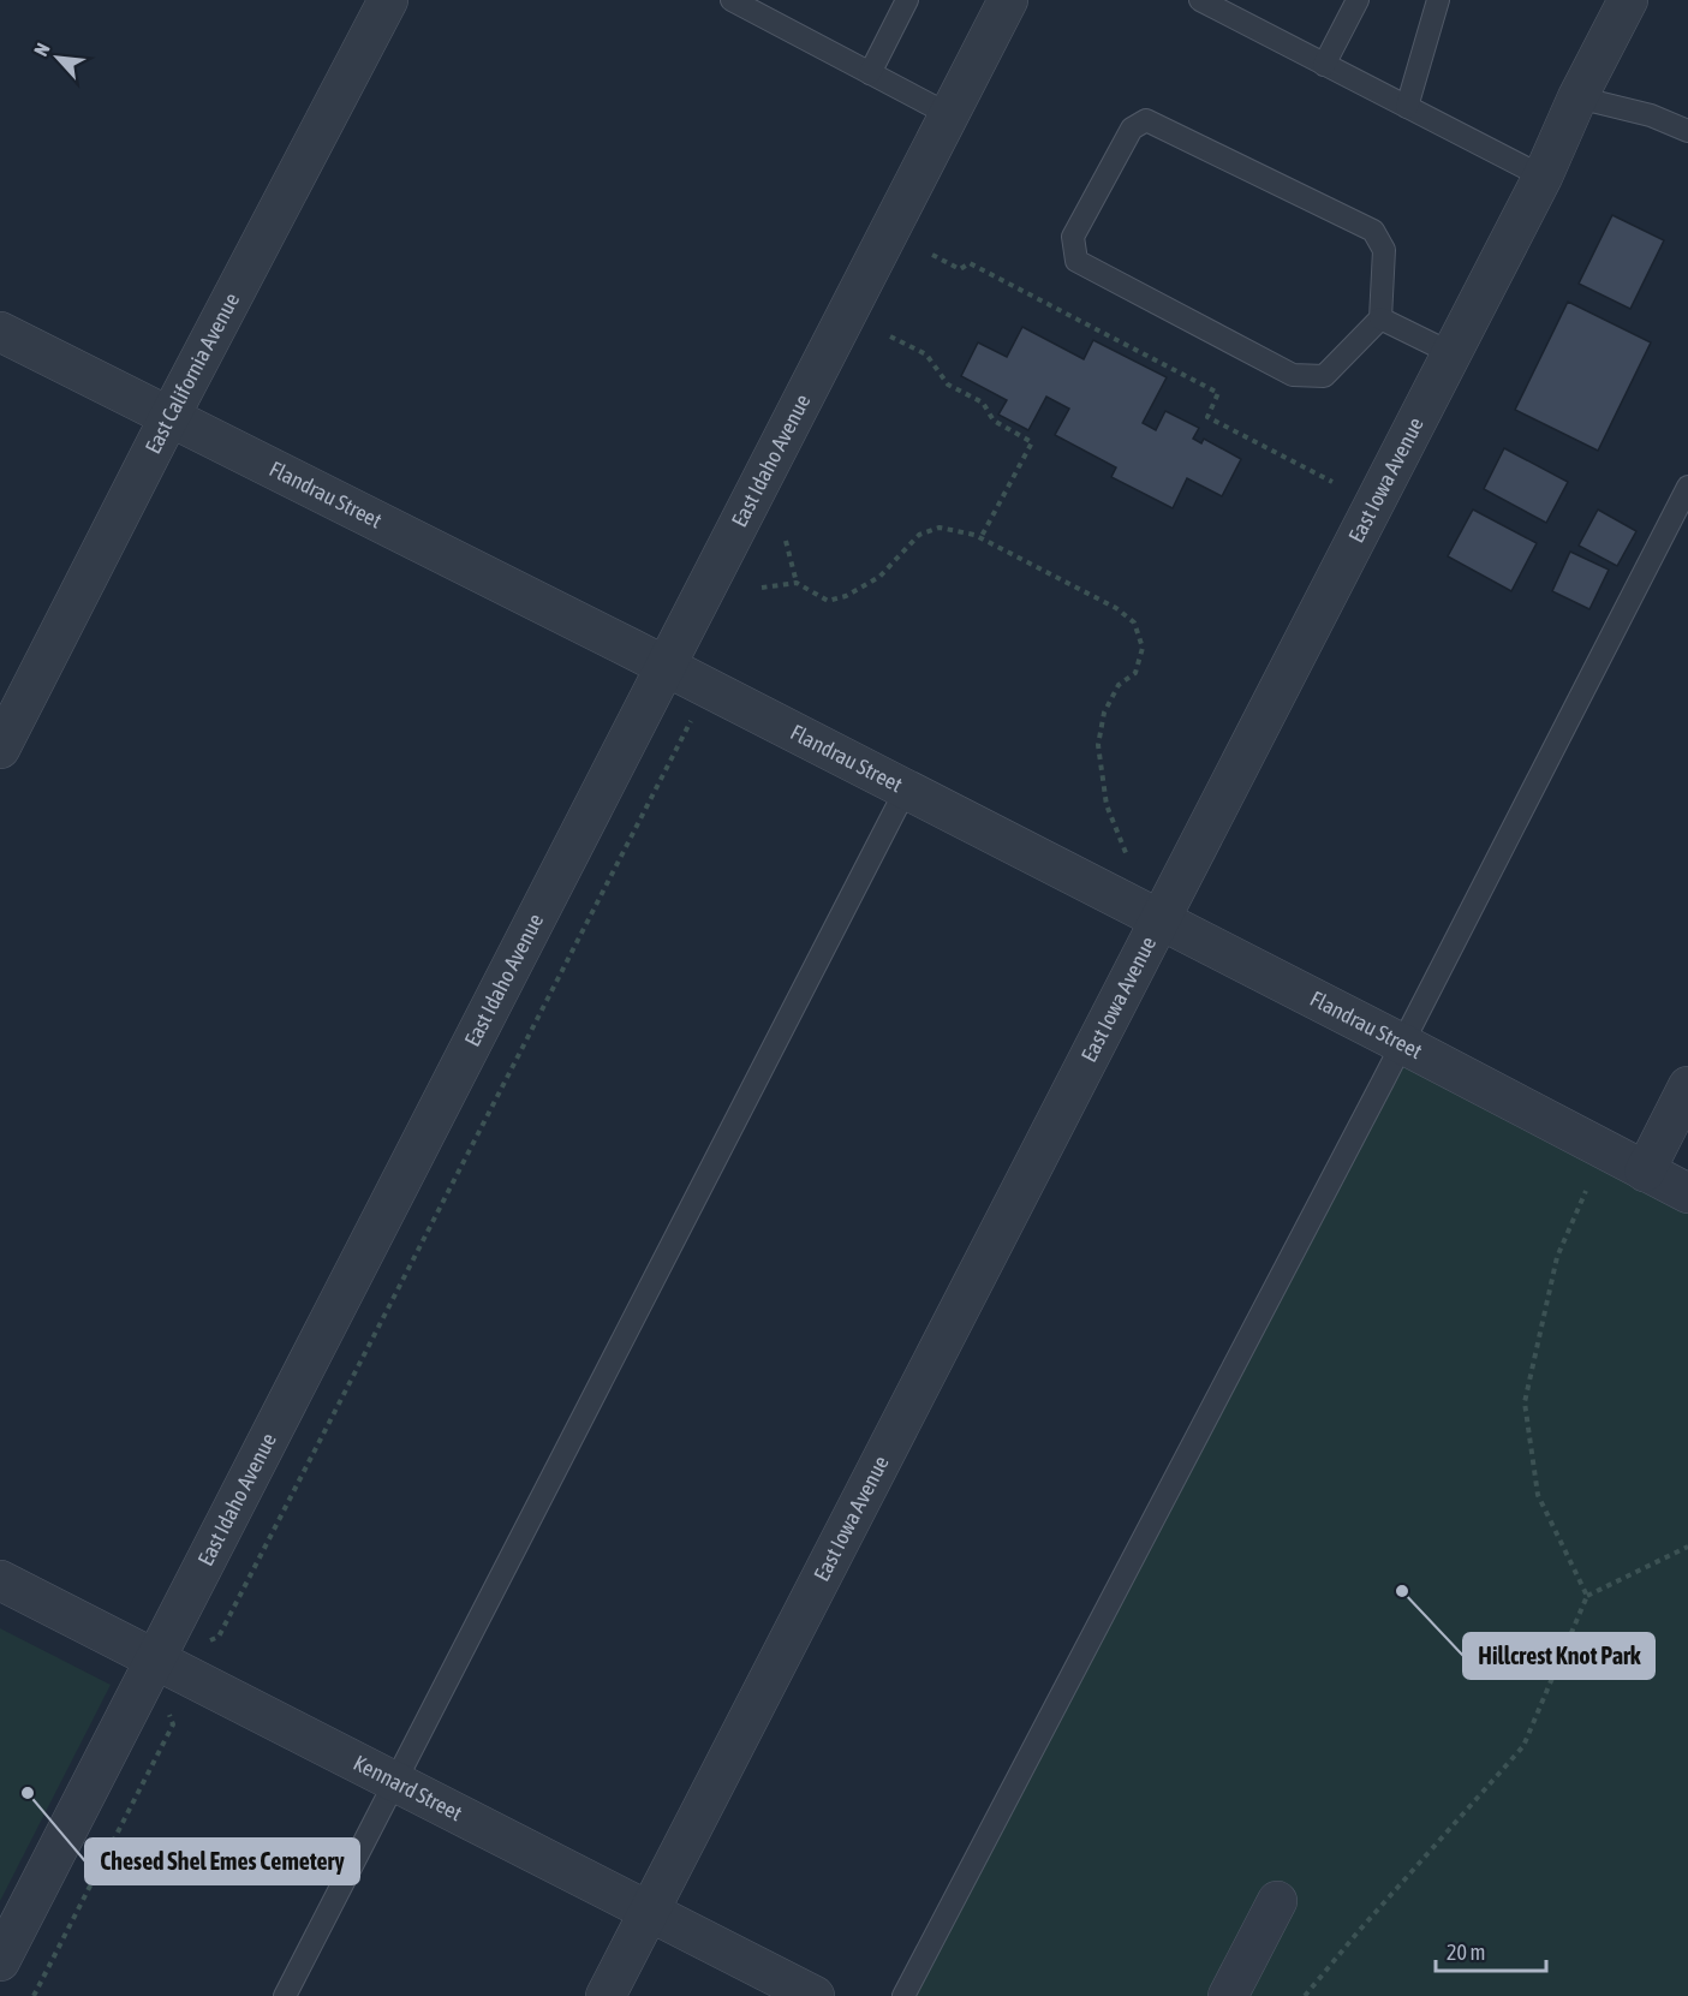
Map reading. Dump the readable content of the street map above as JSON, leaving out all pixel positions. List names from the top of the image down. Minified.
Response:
{"streets":{"street":["East California Avenue","East Idaho Avenue","East Iowa Avenue","Flandrau Street","Kennard Street"]},"crossings":[["East California Avenue","Flandrau Street"],["East Idaho Avenue","Flandrau Street"],["East Idaho Avenue","Kennard Street"],["East Iowa Avenue","Flandrau Street"],["East Iowa Avenue","Kennard Street"]],"places":["Hillcrest Knot Park","Chesed Shel Emes Cemetery"],"scale_bar":"20 m","north":"top left"}
